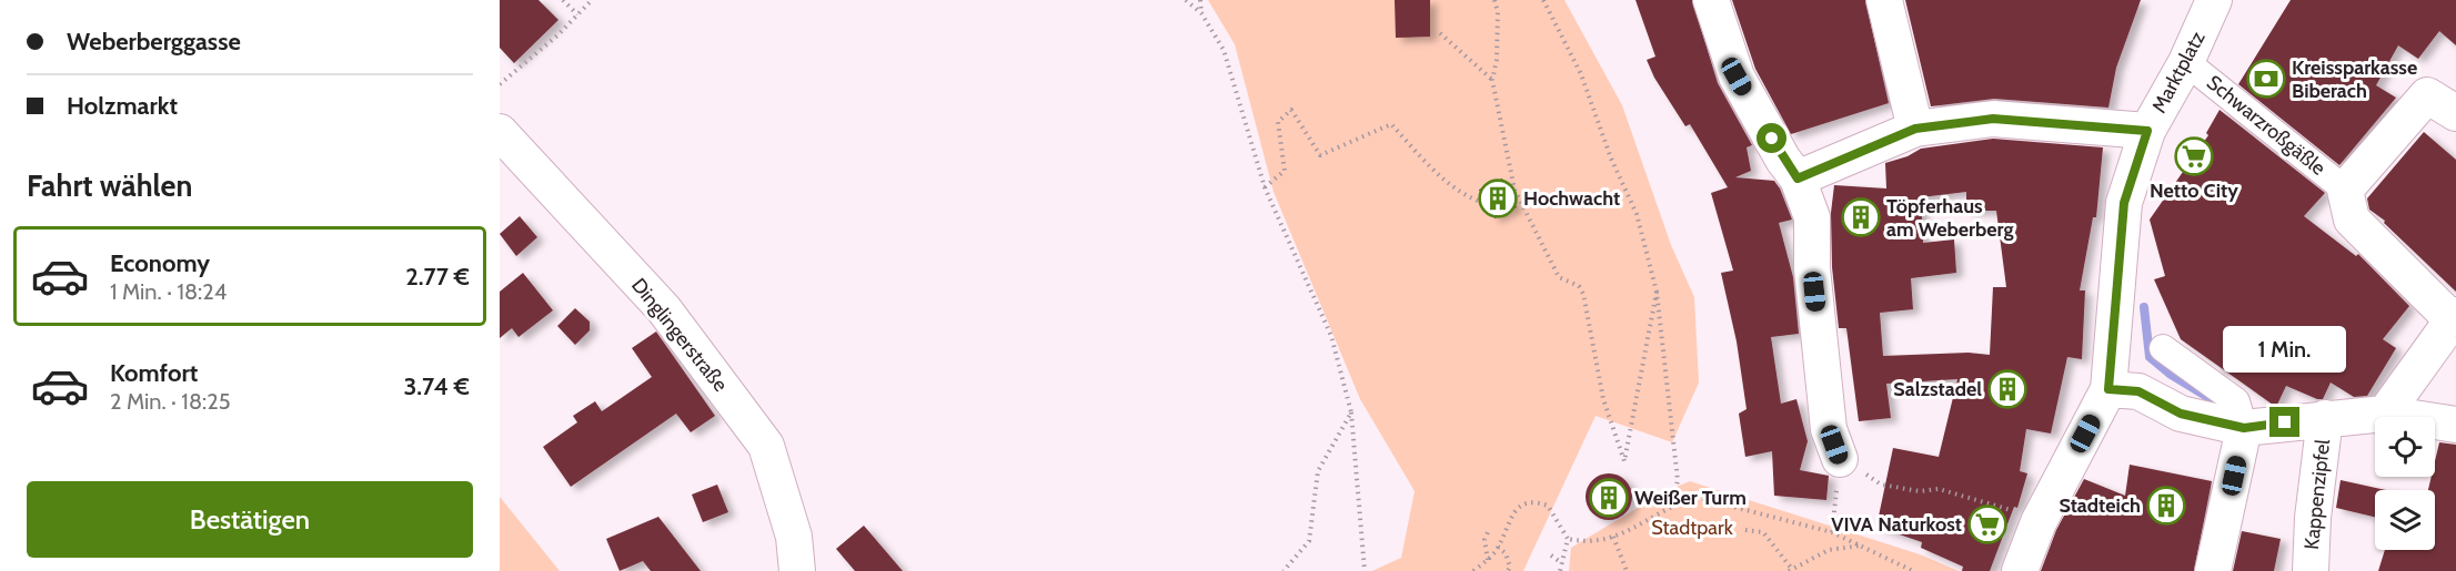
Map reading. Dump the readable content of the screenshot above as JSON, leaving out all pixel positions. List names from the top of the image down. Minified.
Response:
{"streets":{"street":["Marktplatz","Schwarzroßgäßle","Dinglingerstraße","Kappenzipfel"]},"crossings":[["Marktplatz","Schwarzroßgäßle"]],"parks":["Stadtpark"],"places":{"bank":["Kreissparkasse Biberach"],"supermarket":["Netto City","VIVA Naturkost"],"building":["Hochwacht","Töpferhaus am Weberberg","Salzstadel","Weißer Turm","Stadteich"]},"page":{"banner":["Weberberggasse","Holzmarkt"],"heading":"Fahrt wählen","list":[{"name":"Economy","note":"1 Min. · 18:24","value":"2.77 €"},{"name":"Komfort","note":"2 Min. · 18:25","value":"3.74 €"}],"bubble":"1 Min.","buttons":"Bestätigen"}}
